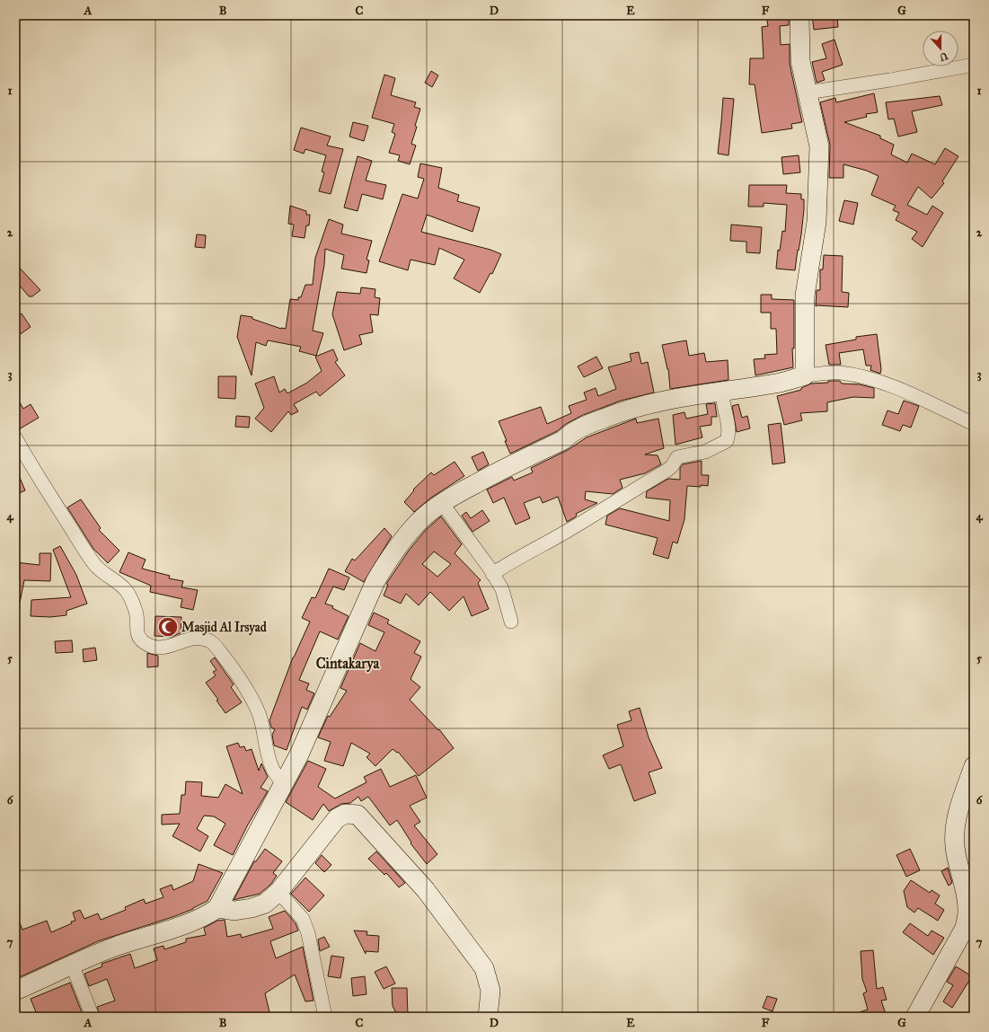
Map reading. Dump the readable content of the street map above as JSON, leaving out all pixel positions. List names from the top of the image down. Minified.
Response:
{"districts":["Cintakarya"],"places":{"mosque":["Masjid Al Irsyad"]},"north":"bottom","grid":{"columns":["A","B","C","D","E","F","G"],"rows":["1","2","3","4","5","6","7"]}}
